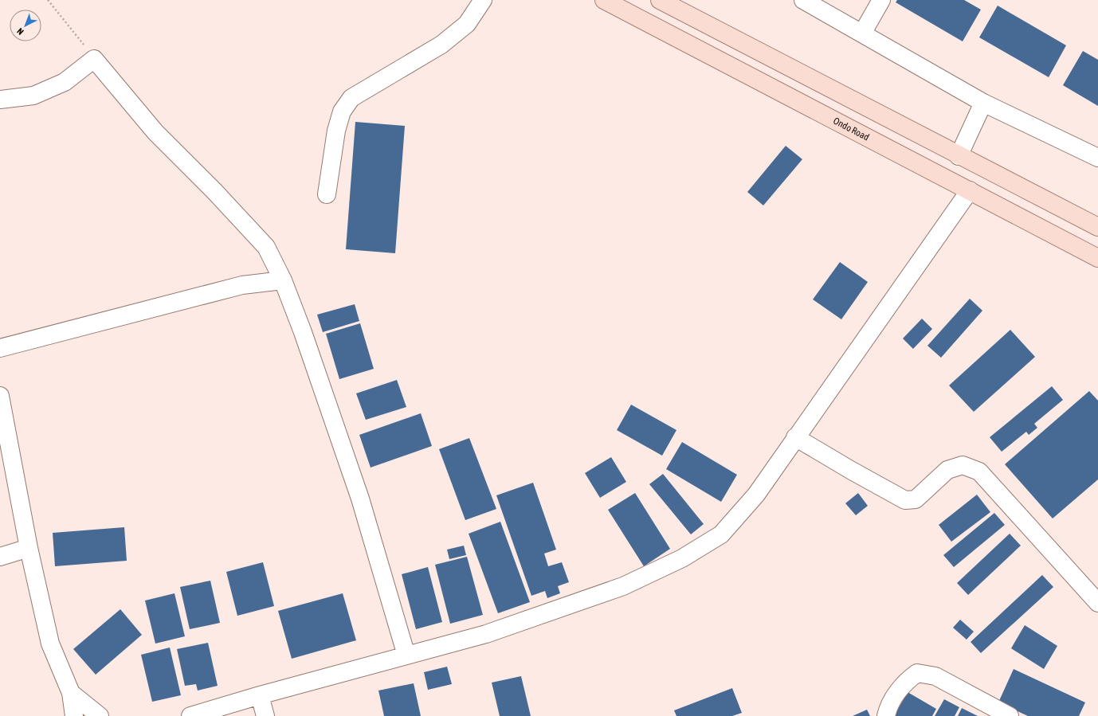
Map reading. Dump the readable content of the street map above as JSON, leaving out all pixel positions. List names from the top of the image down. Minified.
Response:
{"streets":{"main road":["Ondo Road"]},"north":"bottom left"}
